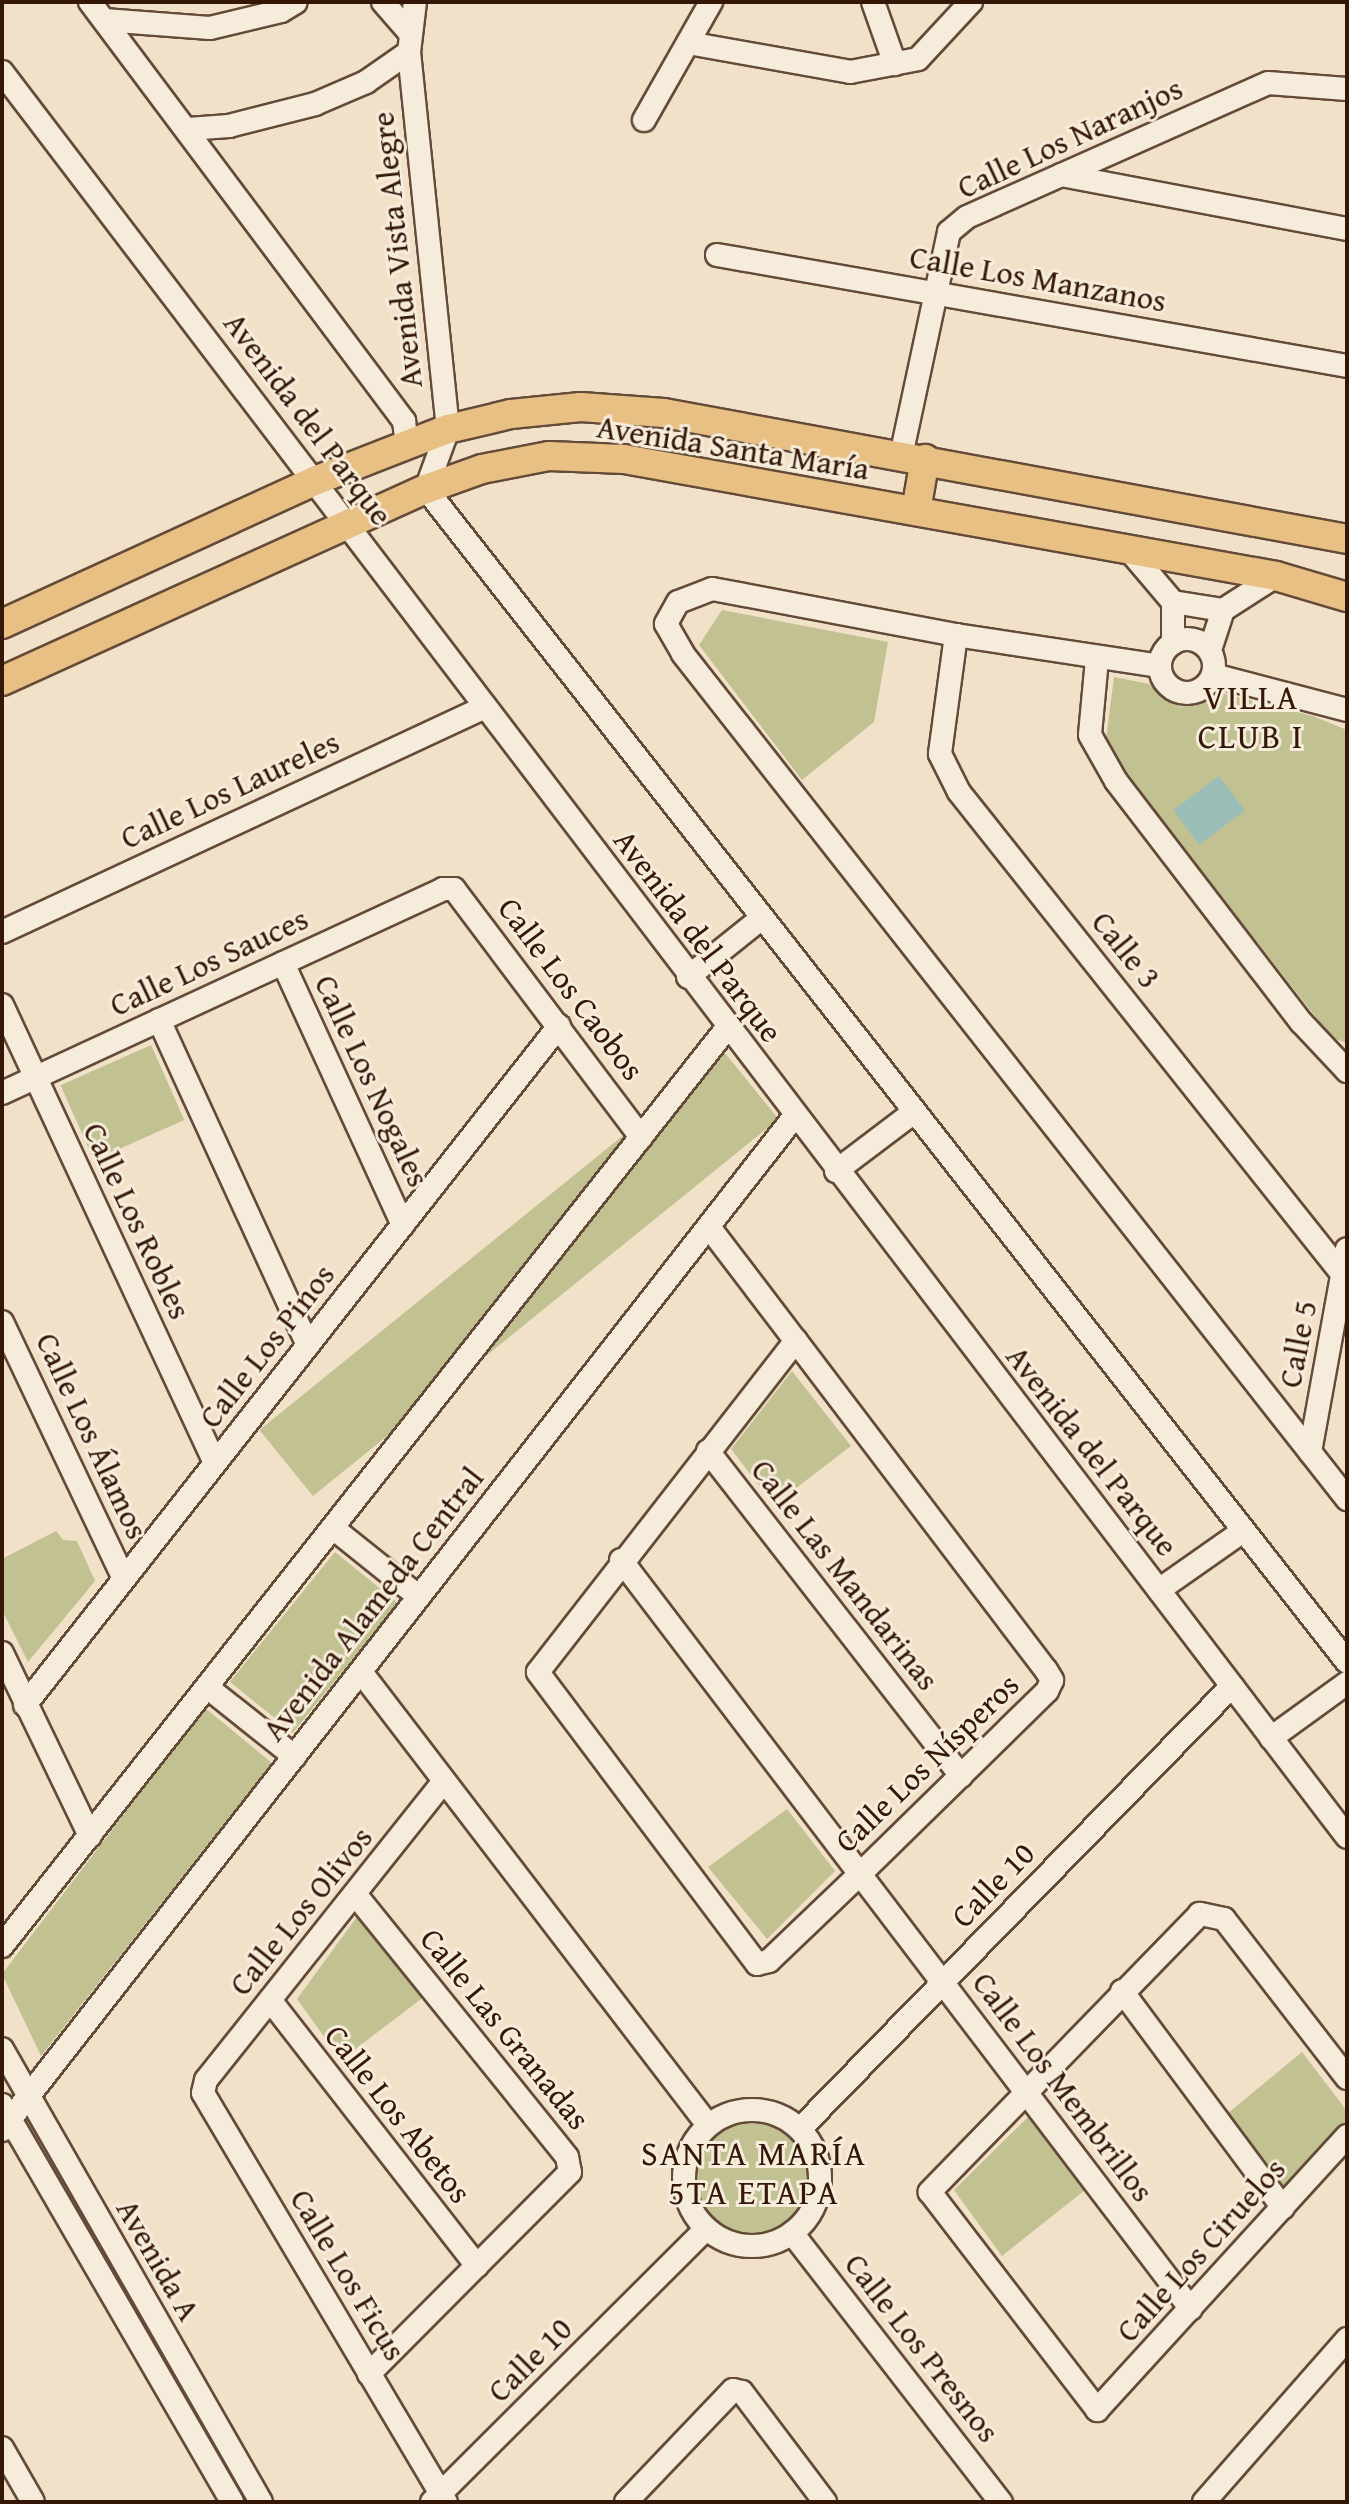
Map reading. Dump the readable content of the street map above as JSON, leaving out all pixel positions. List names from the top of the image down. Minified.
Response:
{"streets":{"main road":["Avenida Santa María"],"street":["Calle Los Naranjos","Avenida Vista Alegre","Calle Los Manzanos","Avenida del Parque","Calle Los Laureles","Calle 3","Calle Los Sauces","Calle Los Caobos","Calle Los Nogales","Calle Los Robles","Calle 5","Calle Los Pinos","Calle Los Álamos","Calle Las Mandarinas","Avenida Alameda Central","Calle Los Nísperos","Calle 10","Calle Los Olivos","Calle Las Granadas","Calle Los Membrillos","Calle Los Abetos","Calle Los Ciruelos","Avenida A","Calle Los Ficus","Calle Los Presnos"]},"crossings":[["Calle Los Naranjos","Calle Los Manzanos"],["Calle Los Naranjos","Avenida Santa María"],["Avenida Vista Alegre","Avenida del Parque"],["Avenida Vista Alegre","Avenida Santa María"],["Avenida del Parque","Avenida Santa María"],["Avenida del Parque","Calle Los Laureles"],["Avenida del Parque","Avenida Alameda Central"],["Avenida del Parque","Calle 10"],["Calle 3","Calle 5"],["Calle Los Sauces","Calle Los Caobos"],["Calle Los Sauces","Calle Los Nogales"],["Calle Los Sauces","Calle Los Robles"],["Calle Los Caobos","Calle Los Pinos"],["Calle Los Nogales","Calle Los Pinos"],["Calle Los Robles","Calle Los Pinos"],["Calle Los Pinos","Calle Los Álamos"],["Calle Las Mandarinas","Calle Los Nísperos"],["Avenida Alameda Central","Calle Los Nísperos"],["Avenida Alameda Central","Avenida A"],["Calle Los Nísperos","Calle Los Membrillos"],["Calle 10","Calle Los Membrillos"],["Calle 10","Calle Los Ficus"],["Calle 10","Calle Los Presnos"],["Calle Los Olivos","Calle Las Granadas"],["Calle Los Olivos","Calle Los Abetos"],["Calle Los Olivos","Calle Los Ficus"],["Calle Las Granadas","Calle Los Abetos"],["Calle Las Granadas","Calle Los Ficus"],["Calle Los Membrillos","Calle Los Ciruelos"]],"districts":["VILLA CLUB I","SANTA MARÍA 5TA ETAPA"]}
